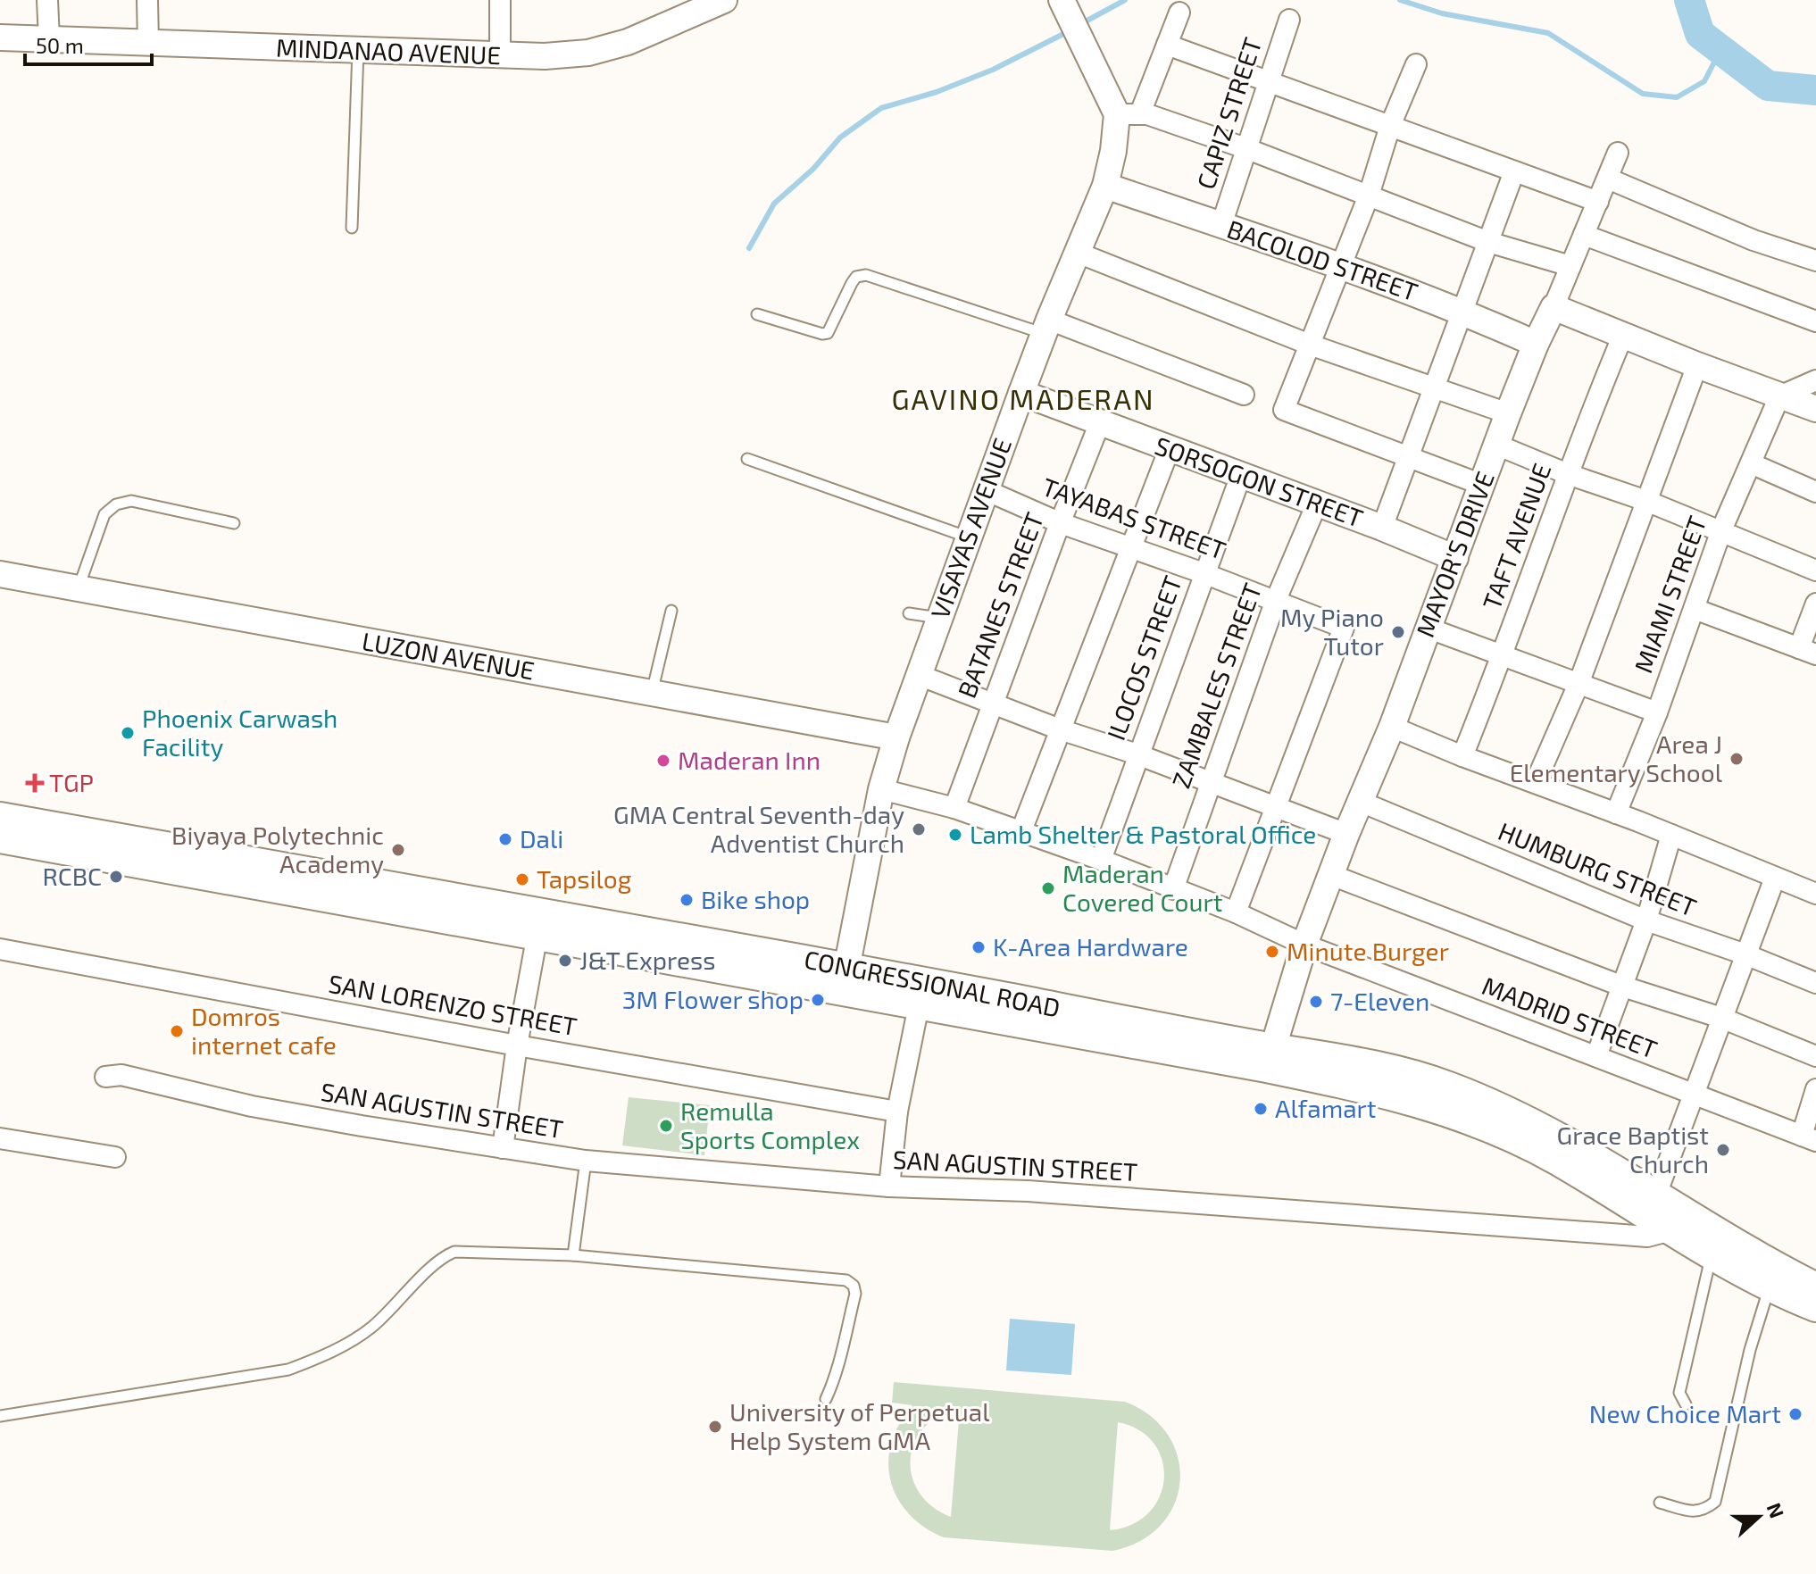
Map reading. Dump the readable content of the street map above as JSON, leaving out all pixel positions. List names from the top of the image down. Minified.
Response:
{"streets":{"main road":["CONGRESSIONAL ROAD"],"street":["MINDANAO AVENUE","CAPIZ STREET","BACOLOD STREET","SORSOGON STREET","TAYABAS STREET","VISAYAS AVENUE","TAFT AVENUE","MAYOR'S DRIVE","MIAMI STREET","BATANES STREET","LUZON AVENUE","ILOCOS STREET","ZAMBALES STREET","HUMBURG STREET","SAN LORENZO STREET","MADRID STREET","SAN AGUSTIN STREET"]},"crossings":[["CAPIZ STREET","BACOLOD STREET"],["BACOLOD STREET","VISAYAS AVENUE"],["BACOLOD STREET","MAYOR'S DRIVE"],["SORSOGON STREET","VISAYAS AVENUE"],["SORSOGON STREET","MAYOR'S DRIVE"],["SORSOGON STREET","BATANES STREET"],["SORSOGON STREET","ILOCOS STREET"],["SORSOGON STREET","ZAMBALES STREET"],["TAYABAS STREET","VISAYAS AVENUE"],["TAYABAS STREET","BATANES STREET"],["TAYABAS STREET","ILOCOS STREET"],["TAYABAS STREET","ZAMBALES STREET"],["VISAYAS AVENUE","LUZON AVENUE"],["VISAYAS AVENUE","CONGRESSIONAL ROAD"],["MAYOR'S DRIVE","HUMBURG STREET"],["MAYOR'S DRIVE","CONGRESSIONAL ROAD"],["MAYOR'S DRIVE","MADRID STREET"],["CONGRESSIONAL ROAD","SAN AGUSTIN STREET"]],"districts":["GAVINO MADERAN"],"places":{"other":["My Piano Tutor","Phoenix Carwash Facility","Area J Elementary School","Maderan Inn","GMA Central Seventh-day Adventist Church","Lamb Shelter & Pastoral Office","Dali","Biyaya Polytechnic Academy","RCBC","Tapsilog","Maderan Covered Court","Bike shop","K-Area Hardware","Minute Burger","J&T Express","3M Flower shop","7-Eleven","Domros internet cafe","Alfamart","Remulla Sports Complex","Grace Baptist Church","New Choice Mart","University of Perpetual Help System GMA"],"health":["TGP"]},"scale_bar":"50 m","north":"right"}
